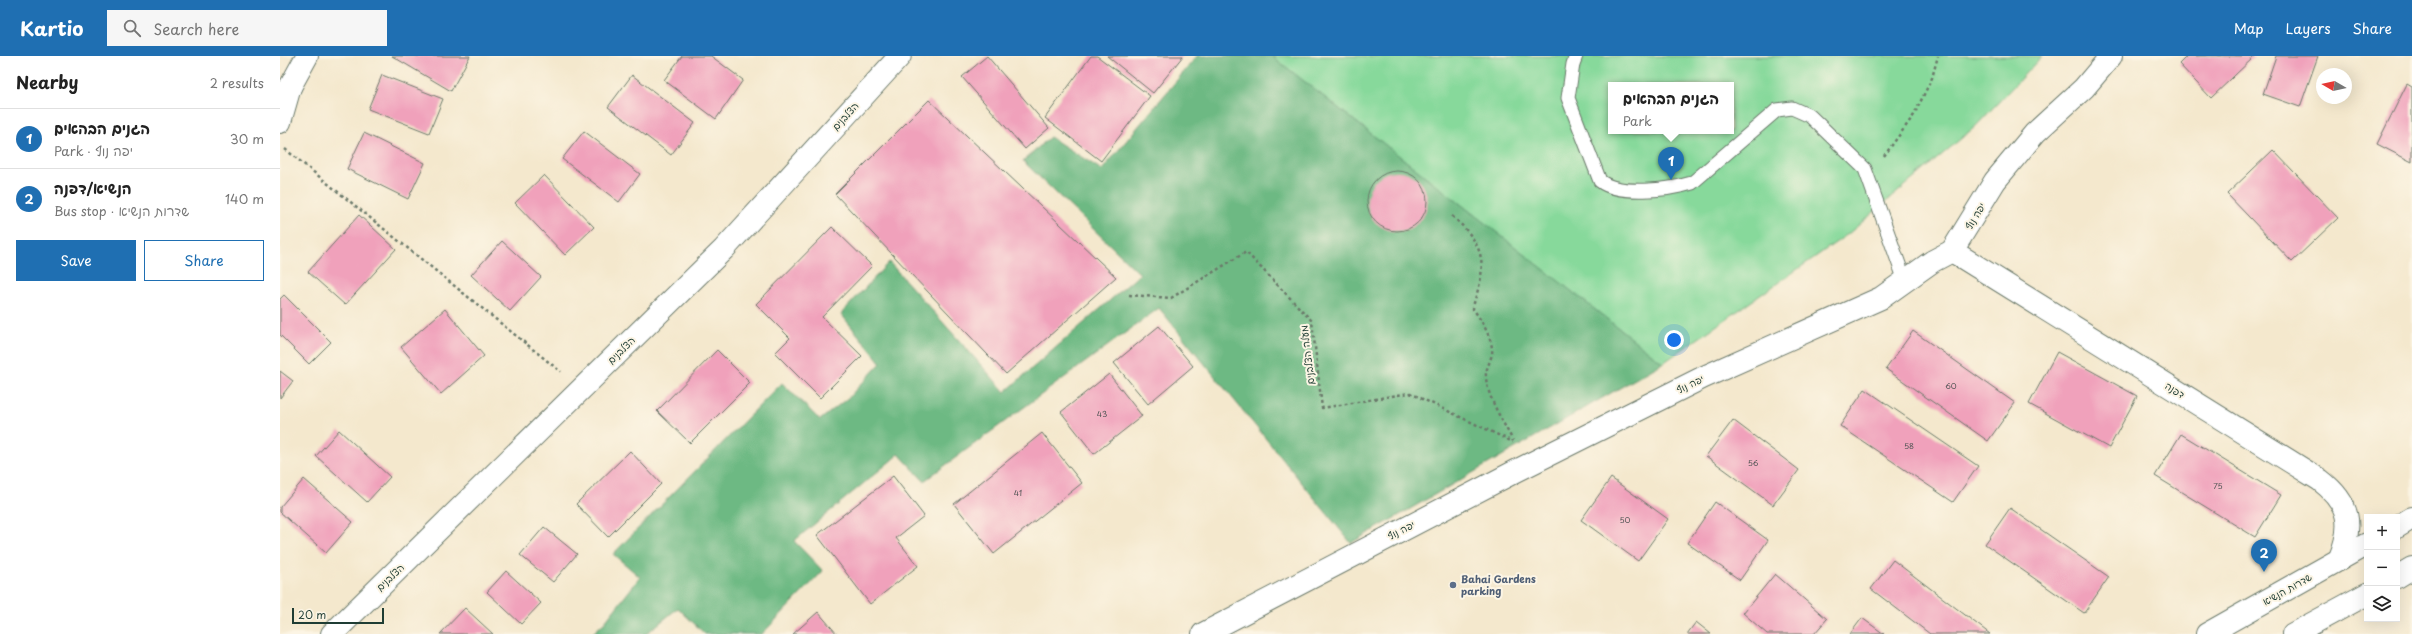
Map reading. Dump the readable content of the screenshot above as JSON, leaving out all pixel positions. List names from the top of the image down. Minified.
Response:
{"streets":{"street":["הצלבנים","יפה נוף","דפנה","שדרות הנשיא"],"path":["מעלה הצלבנים"]},"crossings":[["יפה נוף","דפנה"],["דפנה","שדרות הנשיא"]],"places":["Bahai Gardens parking"],"house_numbers":["60","43","58","56","75","41","50"],"scale_bar":"20 m","north":"left","page":{"header":"Kartio","search":"Search here","nav":["Map","Layers","Share"],"heading":["Nearby","2 results"],"popup":["הגנים הבהאים","Park"],"list":[{"mark":"1","name":"הגנים הבהאים","note":"Park · יפה נוף","value":"30 m"},{"mark":"2","name":"הנשיא/דפנה","note":"Bus stop · שדרות הנשיא","value":"140 m"}],"pins":["1","2"],"buttons":["Save","Share"],"map_buttons":["+","−"],"scale":"20 m"}}
